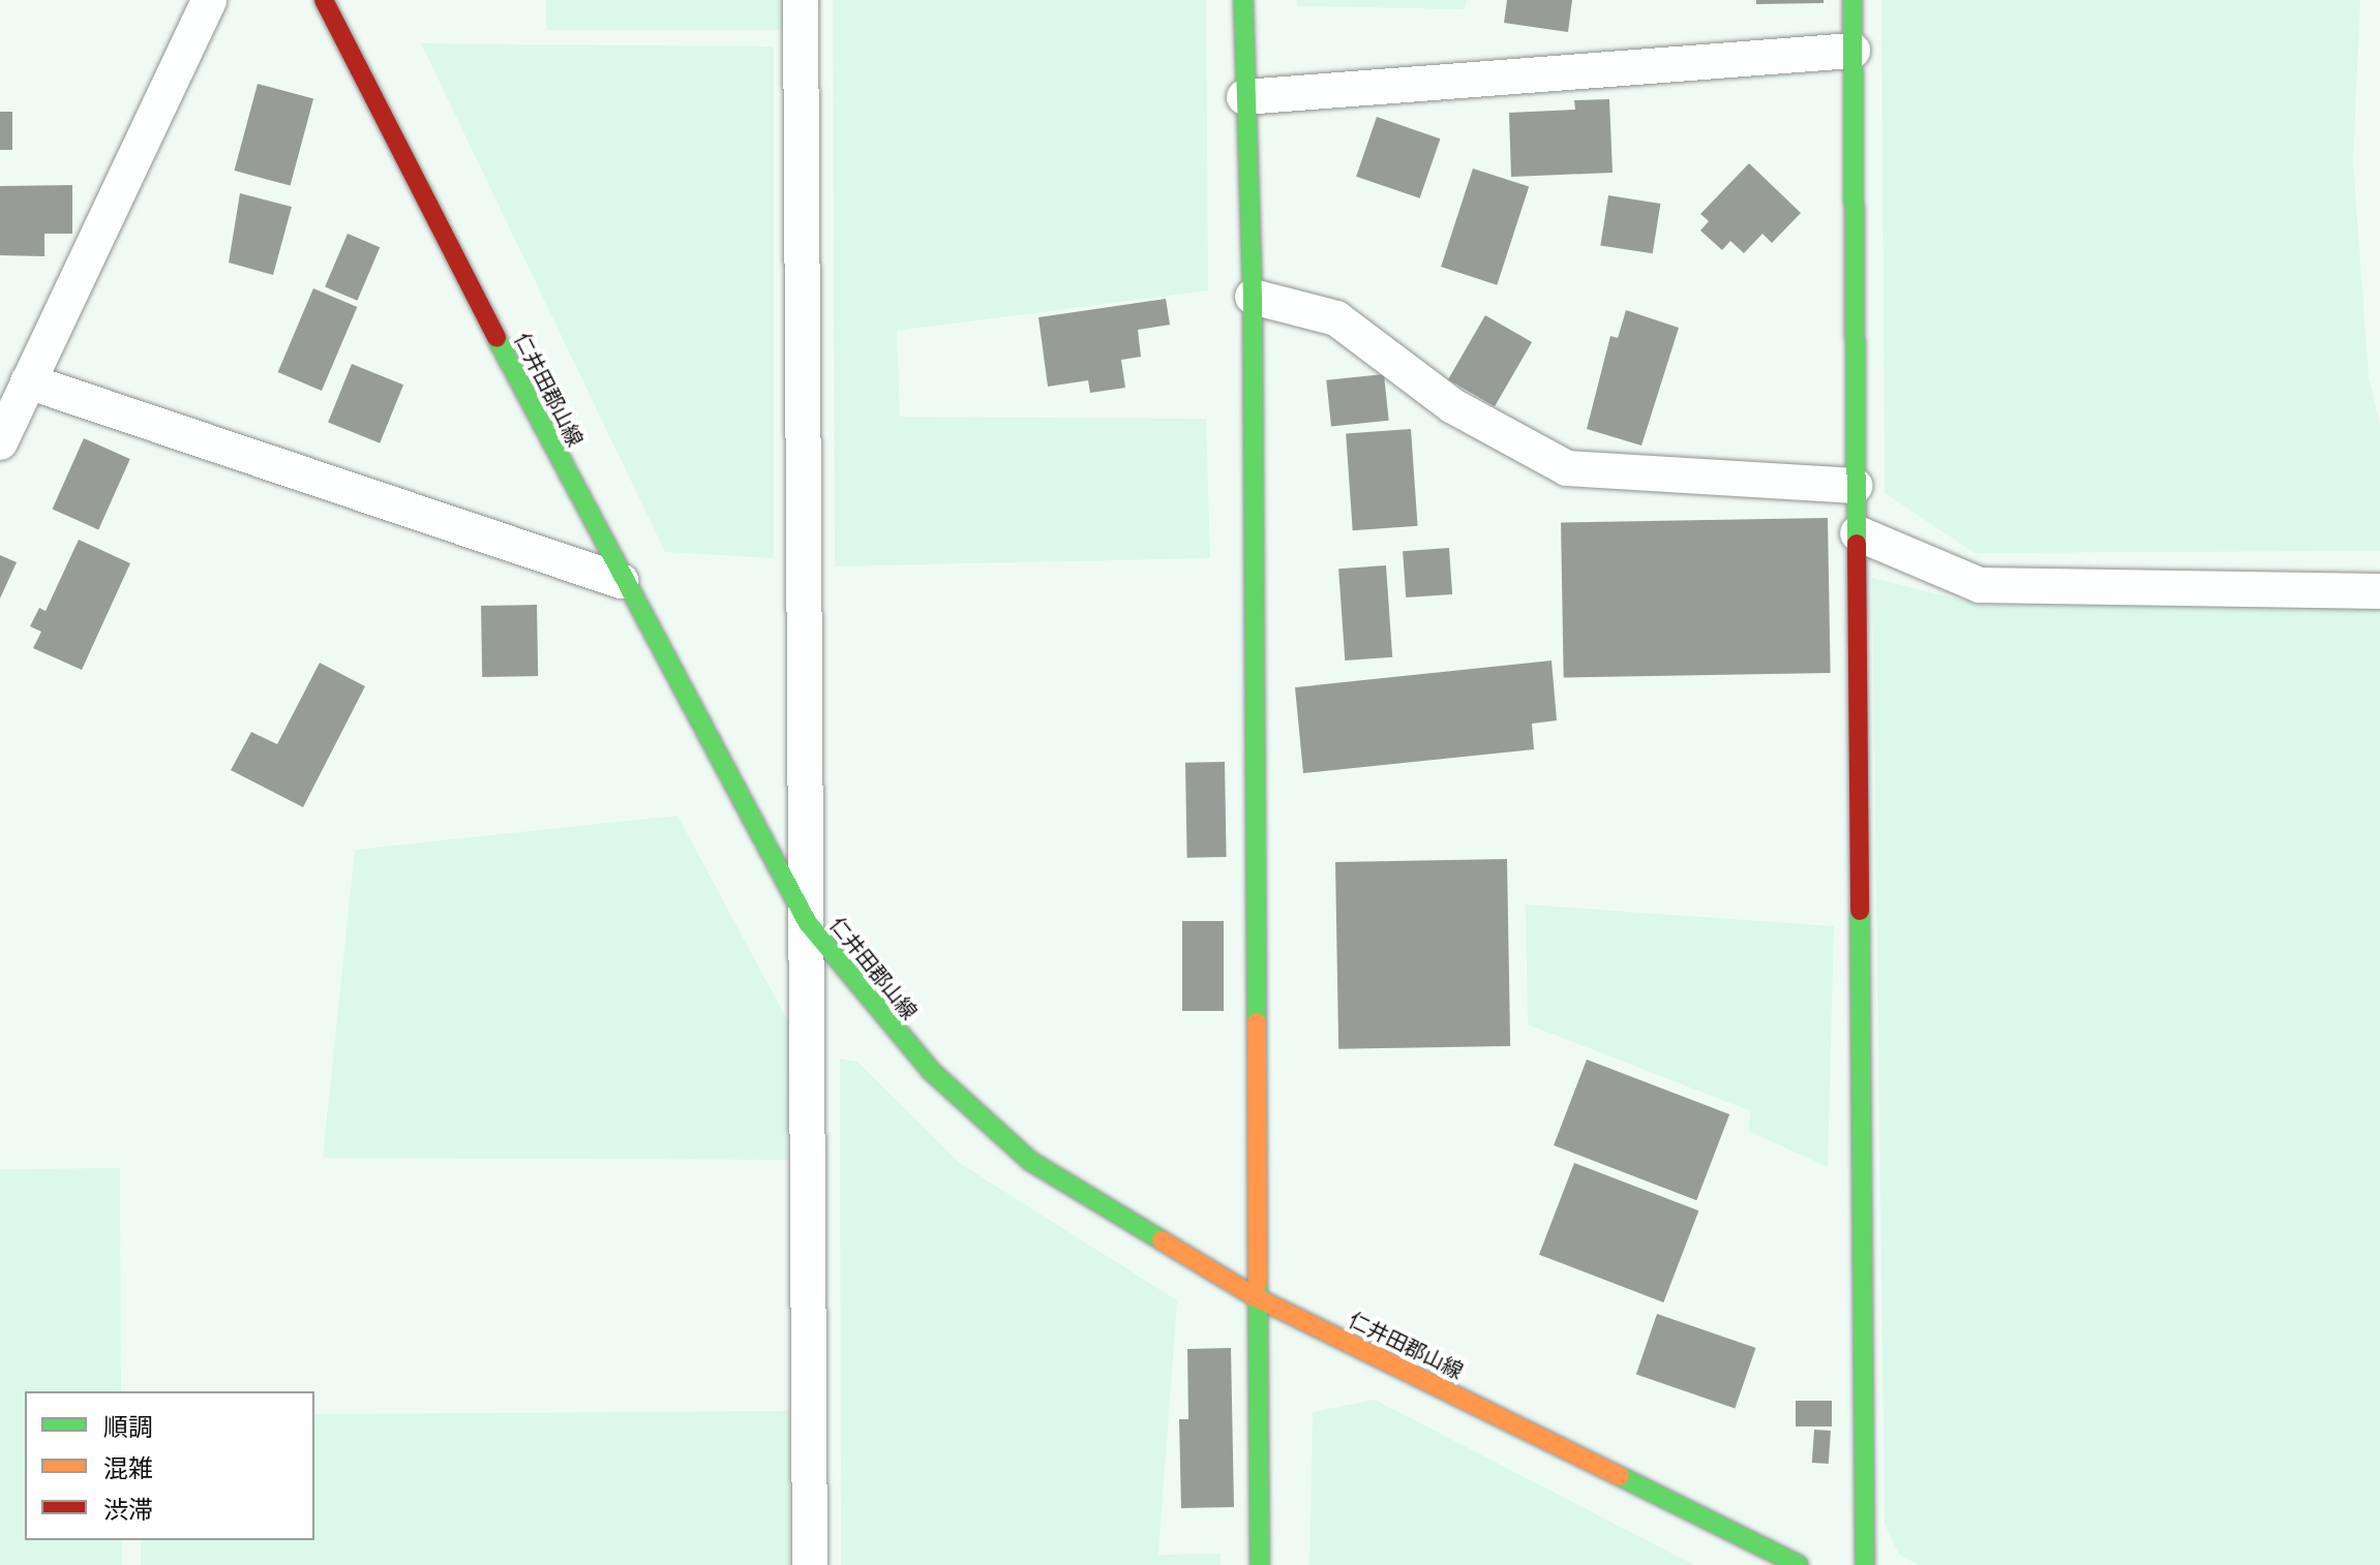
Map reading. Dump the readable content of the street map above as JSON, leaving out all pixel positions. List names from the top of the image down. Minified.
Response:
{"streets":{"street":["仁井田郡山線"]},"legend":["順調","混雑","渋滞"]}
